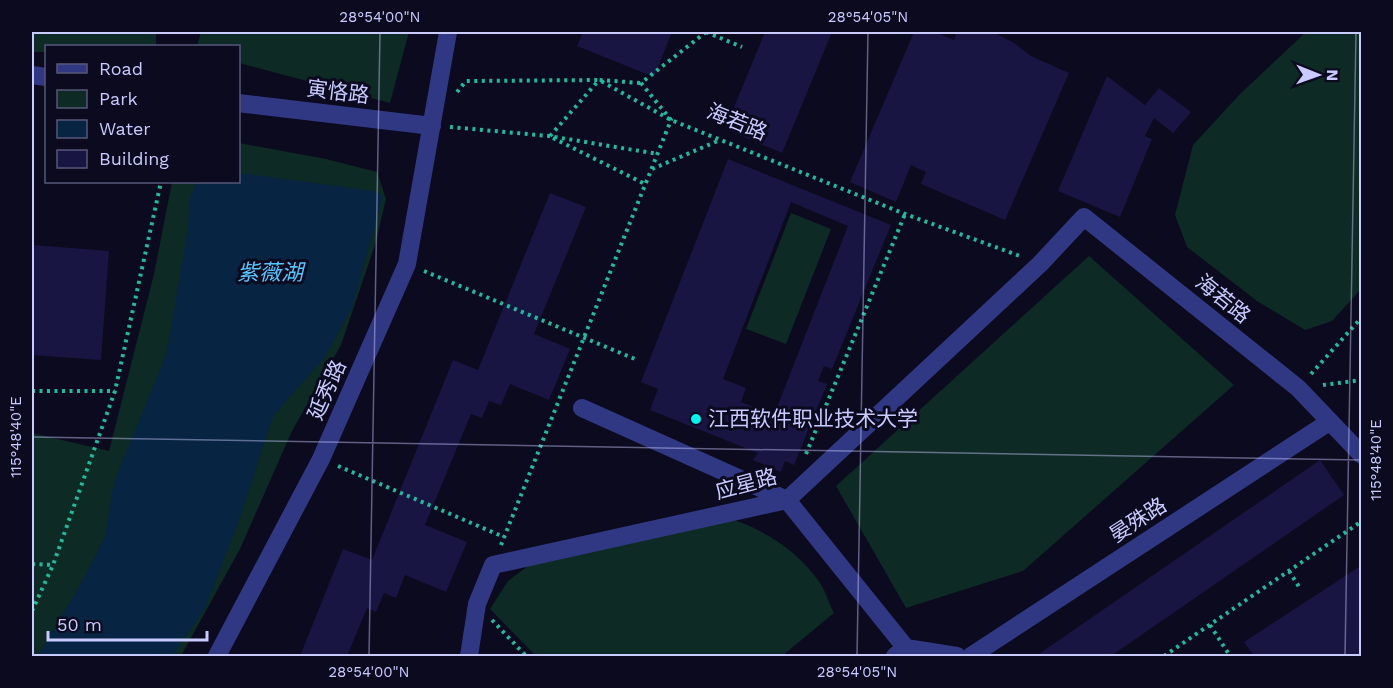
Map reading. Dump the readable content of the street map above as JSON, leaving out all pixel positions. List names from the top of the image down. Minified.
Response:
{"streets":{"street":["寅恪路","海若路","延秀路","应星路","晏殊路"]},"crossings":[["寅恪路","延秀路"],["海若路","应星路"],["海若路","晏殊路"]],"water":["紫薇湖"],"places":["江西软件职业技术大学"],"legend":["Road","Park","Water","Building"],"scale_bar":"50 m","north":"right","coordinates":["28°54'00\"N","28°54'05\"N","115°48'40\"E"]}
